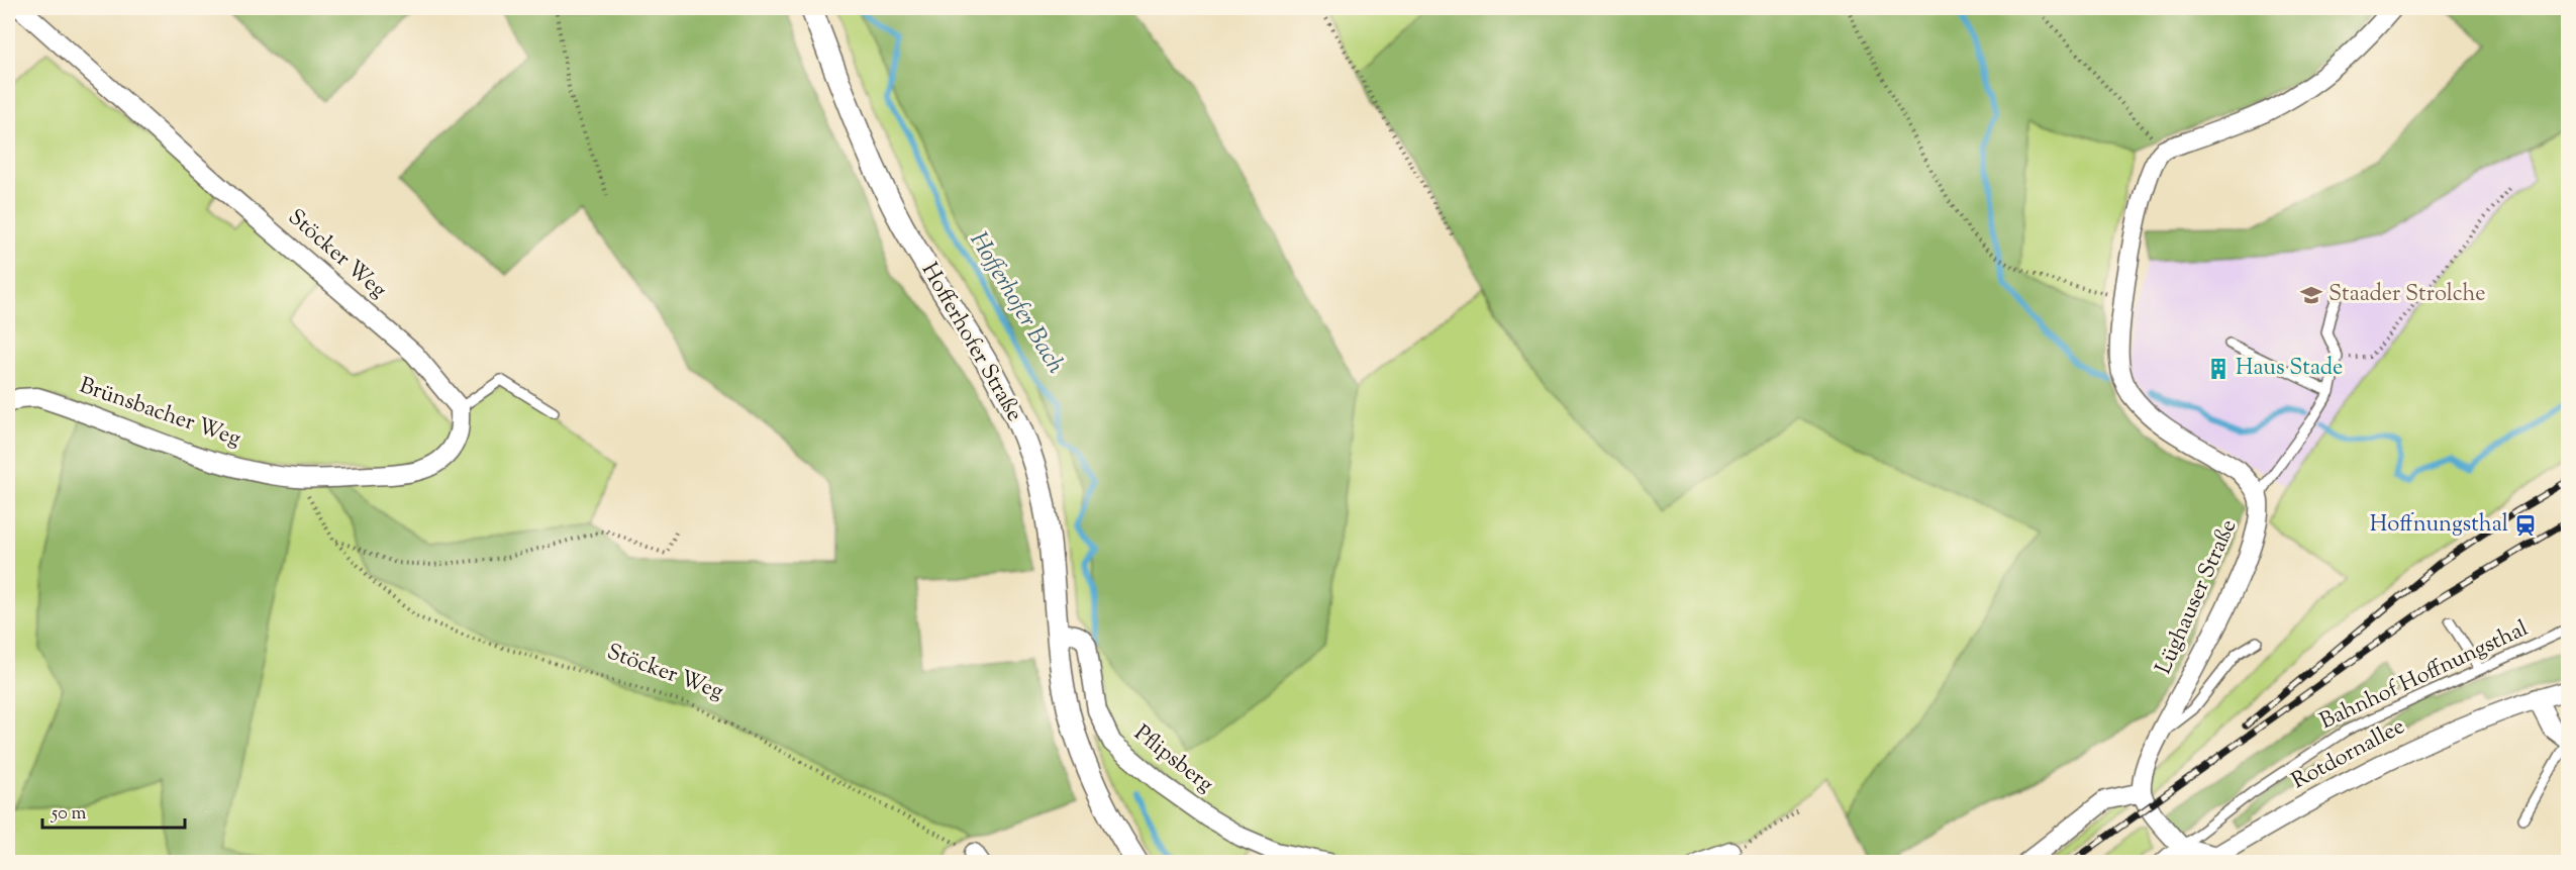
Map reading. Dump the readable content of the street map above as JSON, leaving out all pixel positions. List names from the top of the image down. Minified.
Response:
{"streets":{"street":["Stöcker Weg","Hofferhofer Straße","Brünsbacher Weg","Lüghauser Straße","Rotdornallee","Pflipsberg"],"lane":["Bahnhof Hoffnungsthal"]},"crossings":[["Stöcker Weg","Brünsbacher Weg"],["Hofferhofer Straße","Pflipsberg"],["Bahnhof Hoffnungsthal","Rotdornallee"]],"water":["Hofferhofer Bach"],"places":{"school or university":["Staader Strolche"],"building":["Haus Stade"],"station":["Hoffnungsthal"]},"scale_bar":"50 m"}
